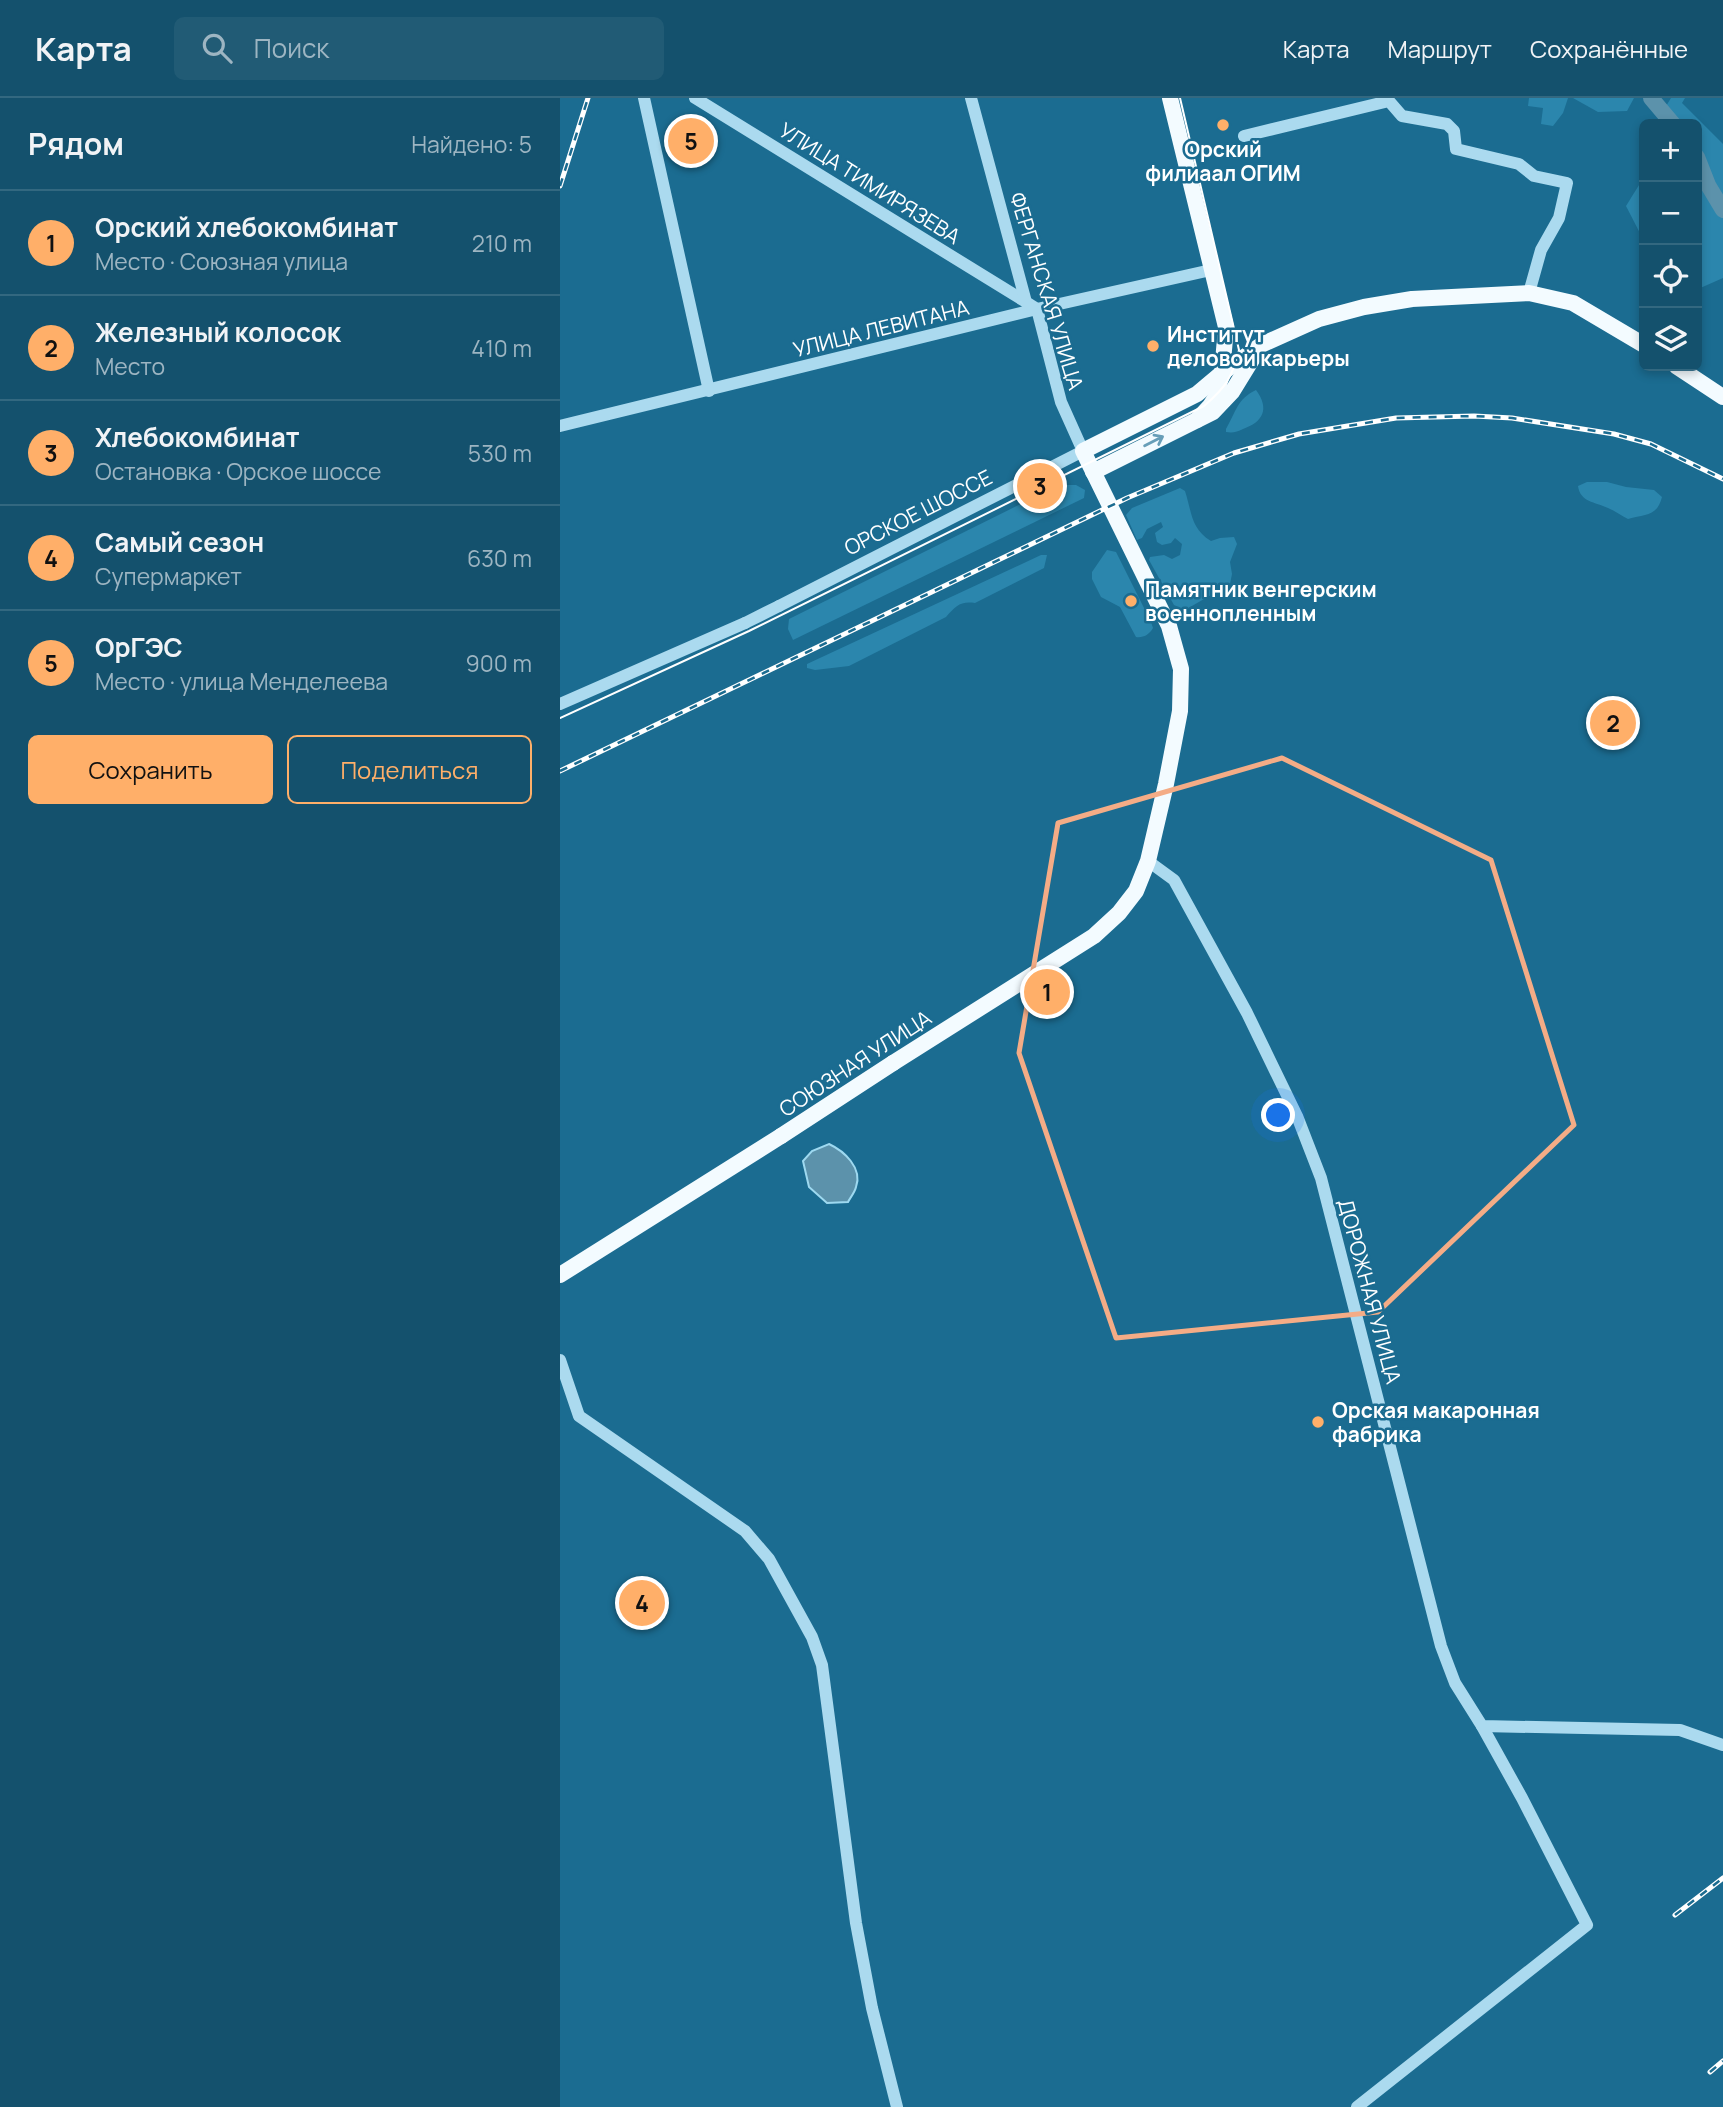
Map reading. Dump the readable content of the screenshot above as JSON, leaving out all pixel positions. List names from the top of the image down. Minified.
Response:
{"streets":{"main road":["ОРСКОЕ ШОССЕ","СОЮЗНАЯ УЛИЦА"],"street":["УЛИЦА ТИМИРЯЗЕВА","ФЕРГАНСКАЯ УЛИЦА","УЛИЦА ЛЕВИТАНА","ДОРОЖНАЯ УЛИЦА"]},"crossings":[["УЛИЦА ТИМИРЯЗЕВА","ФЕРГАНСКАЯ УЛИЦА"],["УЛИЦА ТИМИРЯЗЕВА","УЛИЦА ЛЕВИТАНА"],["ФЕРГАНСКАЯ УЛИЦА","УЛИЦА ЛЕВИТАНА"],["ФЕРГАНСКАЯ УЛИЦА","ОРСКОЕ ШОССЕ"],["ФЕРГАНСКАЯ УЛИЦА","СОЮЗНАЯ УЛИЦА"],["ОРСКОЕ ШОССЕ","СОЮЗНАЯ УЛИЦА"],["СОЮЗНАЯ УЛИЦА","ДОРОЖНАЯ УЛИЦА"]],"places":["Орский филиаал ОГИМ","Институт деловой карьеры","Памятник венгерским военнопленным","Орская макаронная фабрика"],"page":{"header":"Карта","search":"Поиск","nav":["Карта","Маршрут","Сохранённые"],"heading":["Рядом","Найдено: 5"],"pins":["5","3","2","1","4"],"map_buttons":["+","−"],"list":[{"mark":"1","name":"Орский хлебокомбинат","note":"Место · Союзная улица","value":"210 m"},{"mark":"2","name":"Железный колосок","note":"Место","value":"410 m"},{"mark":"3","name":"Хлебокомбинат","note":"Остановка · Орское шоссе","value":"530 m"},{"mark":"4","name":"Самый сезон","note":"Супермаркет","value":"630 m"},{"mark":"5","name":"ОрГЭС","note":"Место · улица Менделеева","value":"900 m"}],"buttons":["Сохранить","Поделиться"]}}
